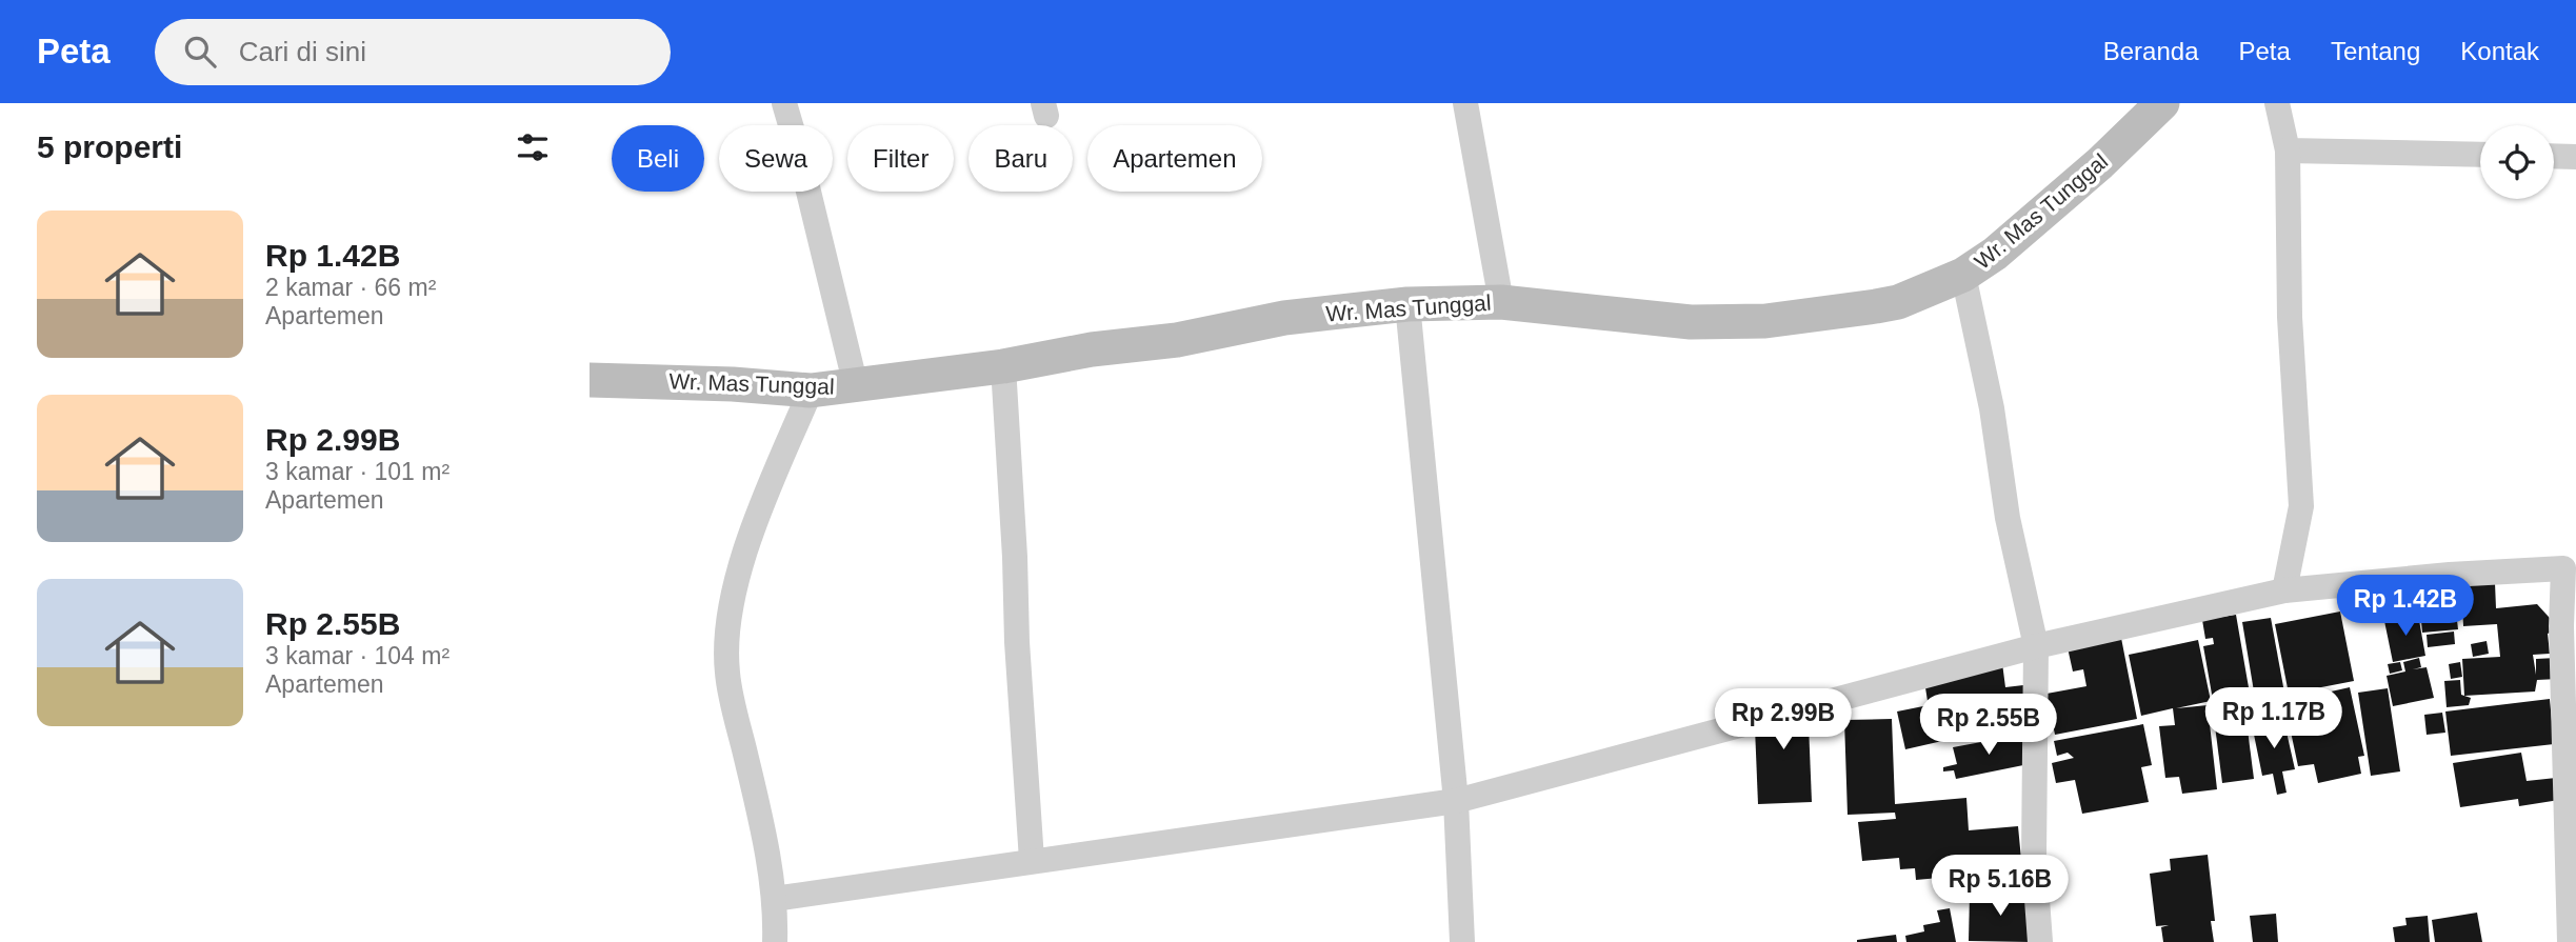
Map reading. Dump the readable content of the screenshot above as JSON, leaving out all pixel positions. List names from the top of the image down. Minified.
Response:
{"streets":{"street":["Wr. Mas Tunggal"]},"page":{"header":"Peta","search":"Cari di sini","nav":["Beranda","Peta","Tentang","Kontak"],"heading":"5 properti","chip":["Beli","Sewa","Filter","Baru","Apartemen"],"list":[{"name":"Rp 1.42B","note":"2 kamar · 66 m² · Apartemen"},{"name":"Rp 2.99B","note":"3 kamar · 101 m² · Apartemen"},{"name":"Rp 2.55B","note":"3 kamar · 104 m² · Apartemen"}],"price":["Rp 1.42B","Rp 1.17B","Rp 2.99B","Rp 2.55B","Rp 5.16B"]}}
